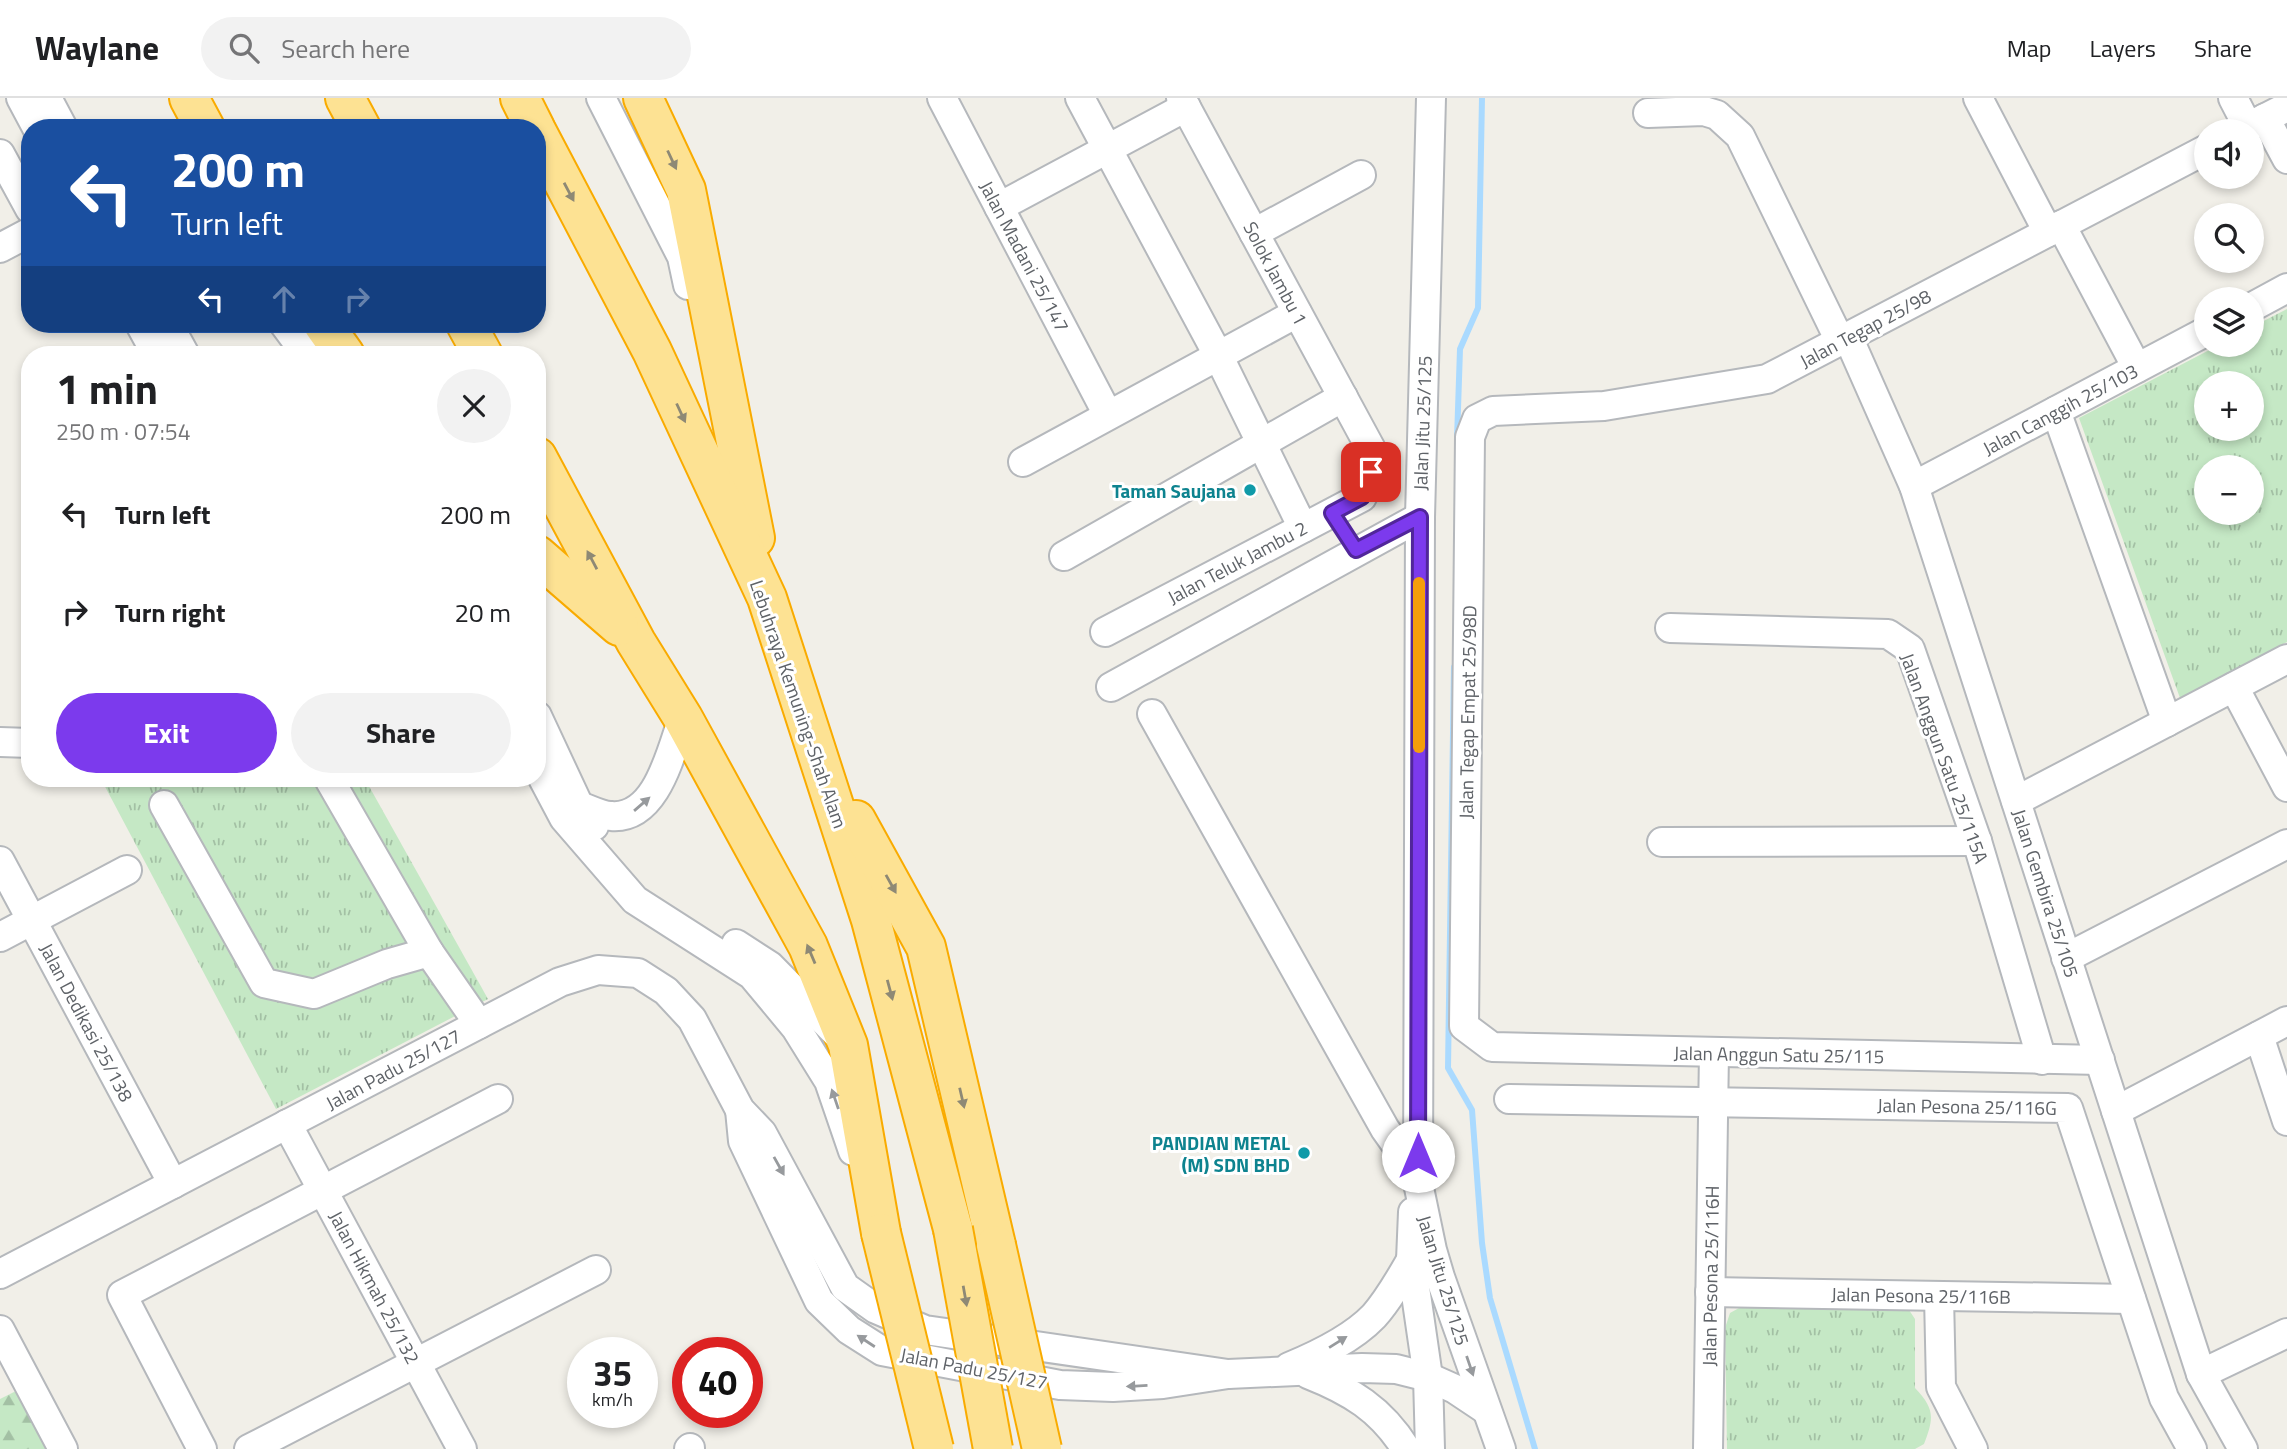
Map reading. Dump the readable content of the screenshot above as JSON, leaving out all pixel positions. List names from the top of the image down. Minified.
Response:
{"streets":{"highway":["Lebuhraya Kemuning-Shah Alam"],"street":["Jalan Madani 25/147","Solok Jambu 1","Jalan Tegap 25/98","Jalan Canggih 25/103","Jalan Jitu 25/125","Jalan Teluk Jambu 2","Jalan Tegap Empat 25/98D","Jalan Anggun Satu 25/115A","Jalan Gembira 25/105","Jalan Dedikasi 25/138","Jalan Anggun Satu 25/115","Jalan Padu 25/127","Jalan Pesona 25/116G","Jalan Pesona 25/116H","Jalan Hikmah 25/132","Jalan Pesona 25/116B"]},"crossings":[["Solok Jambu 1","Jalan Teluk Jambu 2"],["Jalan Tegap 25/98","Jalan Tegap Empat 25/98D"],["Jalan Tegap 25/98","Jalan Gembira 25/105"],["Jalan Canggih 25/103","Jalan Gembira 25/105"],["Jalan Jitu 25/125","Jalan Padu 25/127"],["Jalan Tegap Empat 25/98D","Jalan Anggun Satu 25/115"],["Jalan Anggun Satu 25/115A","Jalan Anggun Satu 25/115"],["Jalan Gembira 25/105","Jalan Anggun Satu 25/115"],["Jalan Dedikasi 25/138","Jalan Padu 25/127"],["Jalan Anggun Satu 25/115","Jalan Pesona 25/116H"],["Jalan Padu 25/127","Jalan Hikmah 25/132"],["Jalan Pesona 25/116G","Jalan Pesona 25/116H"],["Jalan Pesona 25/116G","Jalan Pesona 25/116B"],["Jalan Pesona 25/116H","Jalan Pesona 25/116B"]],"places":["Taman Saujana","PANDIAN METAL (M) SDN BHD"],"page":{"header":"Waylane","search":"Search here","nav":["Map","Layers","Share"],"map_buttons":["+","−"],"turn":["200 m","Turn left"],"heading":["1 min","250 m · 07:54"],"list":[{"name":"Turn left","value":"200 m"},{"name":"Turn right","value":"20 m"}],"buttons":["Exit","Share"],"speed":"35 km/h","limit":"40"}}
